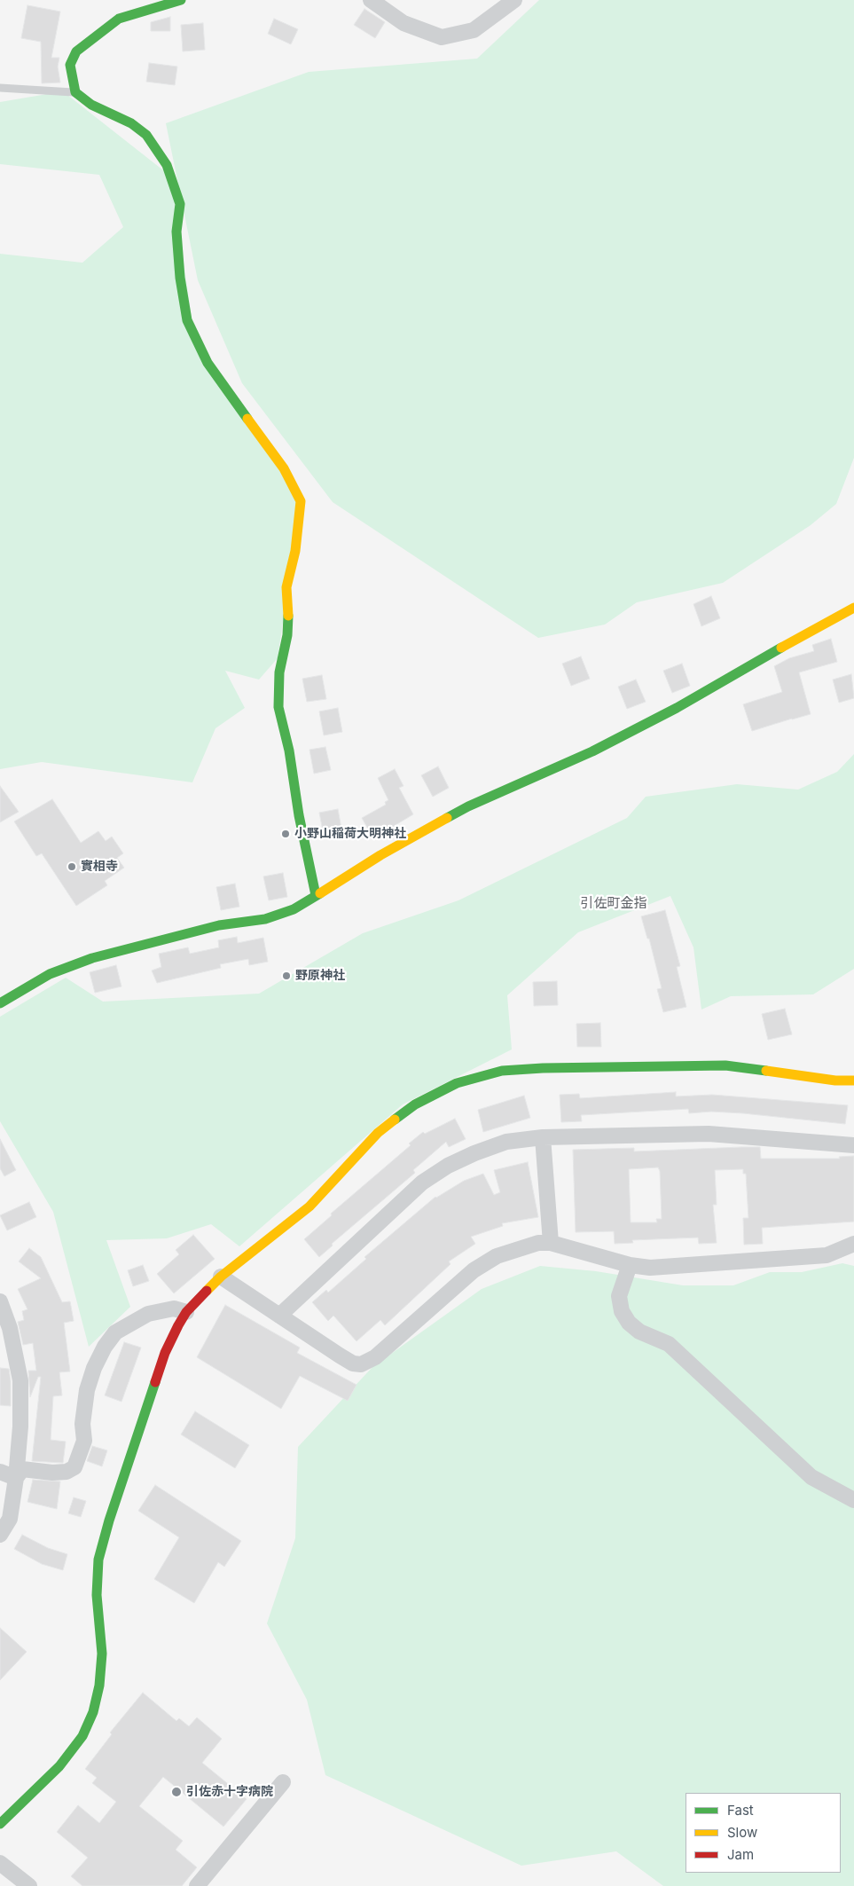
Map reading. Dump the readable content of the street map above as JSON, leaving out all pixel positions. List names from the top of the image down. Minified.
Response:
{"districts":["引佐町金指"],"places":["小野山稲荷大明神社","實相寺","野原神社","引佐赤十字病院"],"legend":["Fast","Slow","Jam"]}
